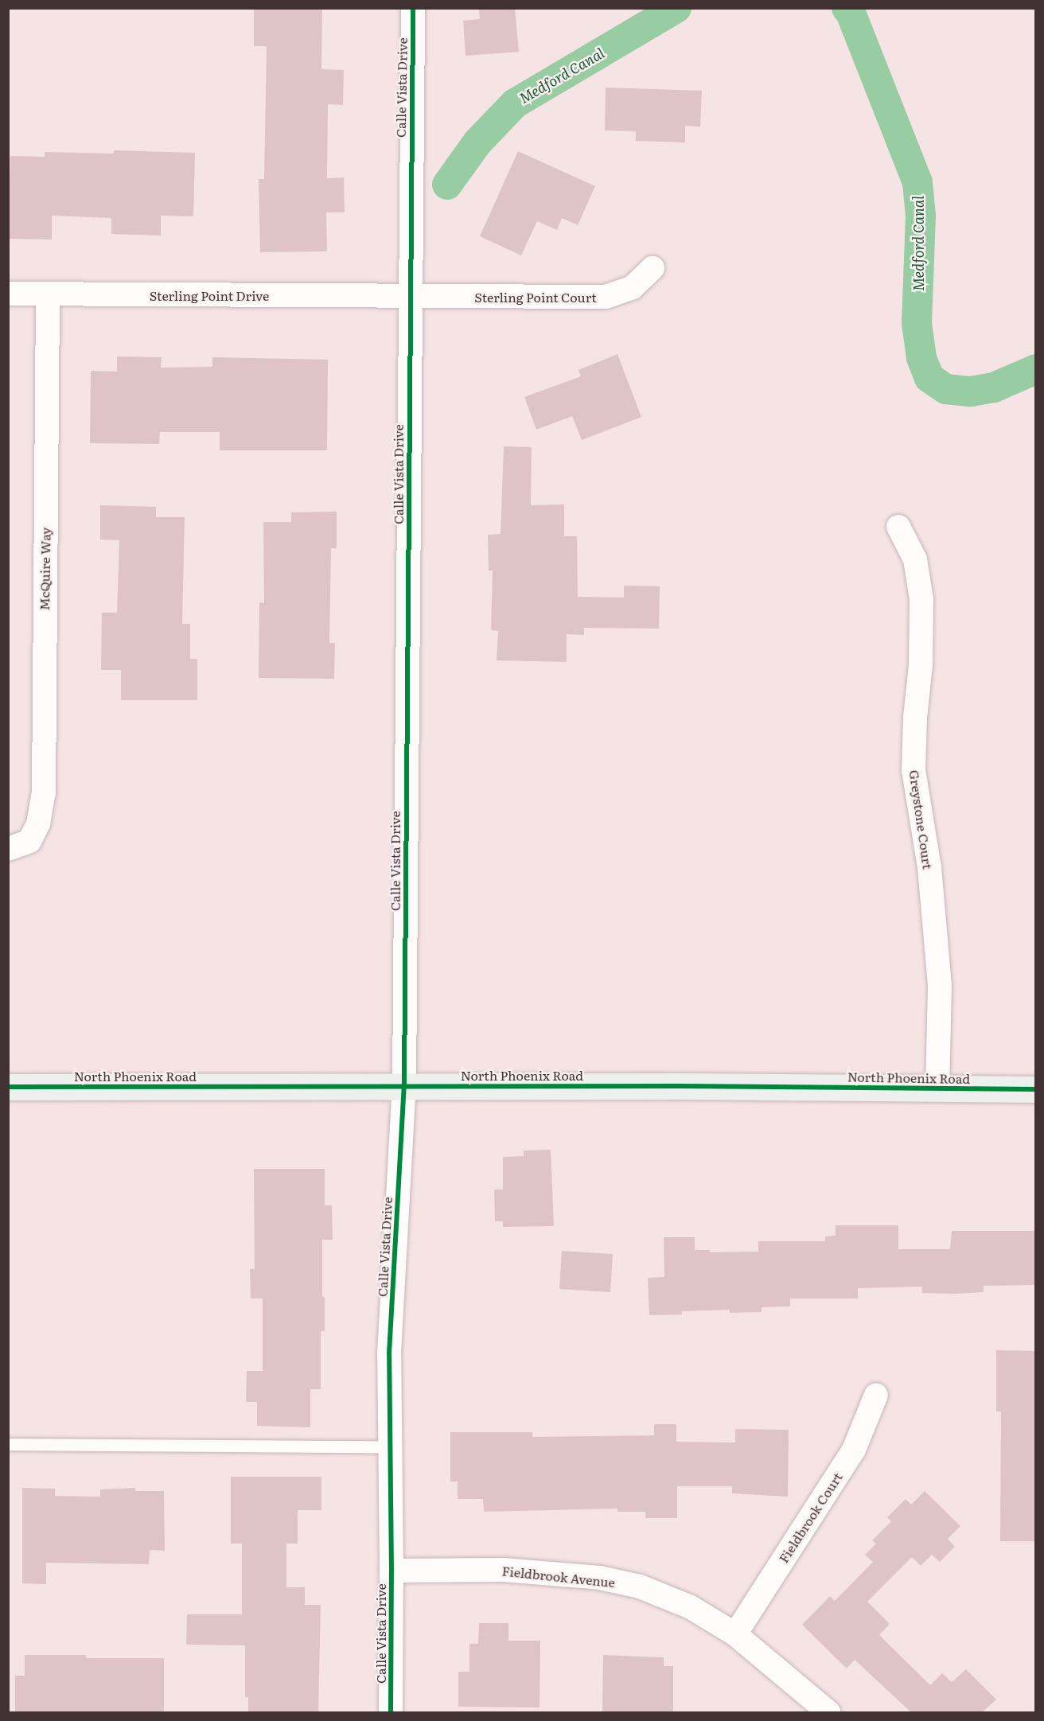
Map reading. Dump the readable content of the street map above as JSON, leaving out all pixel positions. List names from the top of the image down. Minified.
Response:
{"streets":{"main road":["North Phoenix Road"],"street":["Calle Vista Drive","Sterling Point Drive","Sterling Point Court","McQuire Way","Greystone Court","Fieldbrook Court","Fieldbrook Avenue"]},"crossings":[["Calle Vista Drive","Sterling Point Drive"],["Calle Vista Drive","Sterling Point Court"],["Calle Vista Drive","North Phoenix Road"],["Calle Vista Drive","Fieldbrook Avenue"],["Sterling Point Drive","Sterling Point Court"],["Sterling Point Drive","McQuire Way"],["Greystone Court","North Phoenix Road"],["Fieldbrook Court","Fieldbrook Avenue"]],"water":["Medford Canal"]}
